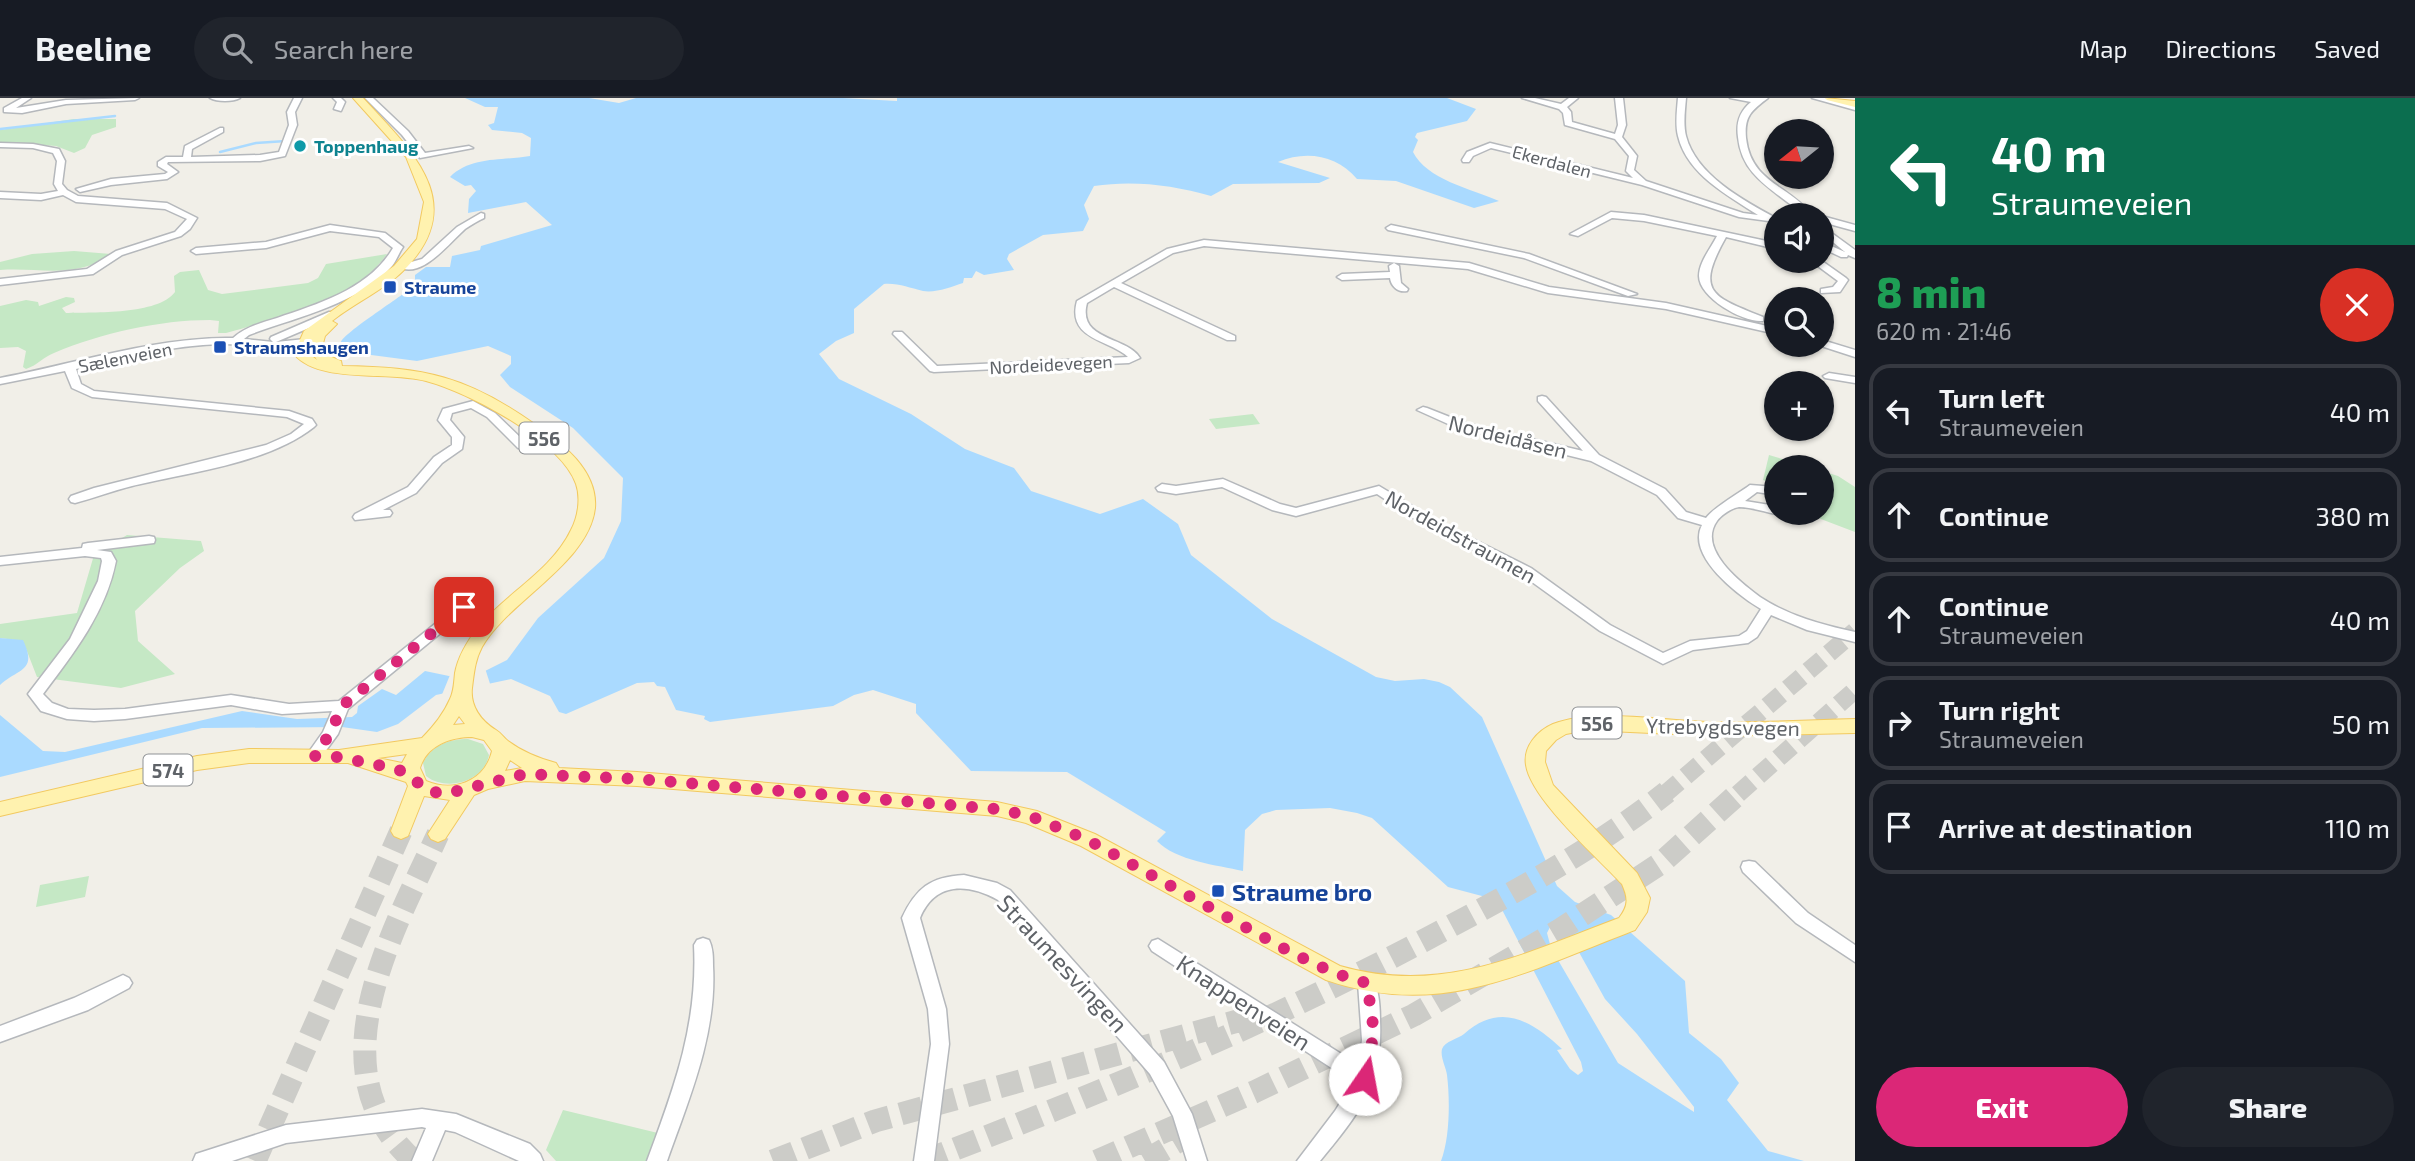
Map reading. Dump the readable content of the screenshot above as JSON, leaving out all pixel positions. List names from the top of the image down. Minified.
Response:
{"streets":{"main road":["556","Ytrebygdsvegen","574"],"street":["Ekerdalen","Sælenveien","Nordeidevegen","Nordeidåsen","Nordeidstraumen","Straumesvingen","Knappenveien"]},"crossings":[["Sælenveien","556"],["556","Ytrebygdsvegen"],["556","574"]],"places":{"other":["Toppenhaug"],"transit":["Straume","Straumshaugen","Straume bro"]},"north":"left","page":{"header":"Beeline","search":"Search here","nav":["Map","Directions","Saved"],"turn":["40 m","Straumeveien"],"map_buttons":["+","−"],"heading":["8 min","620 m · 21:46"],"list":[{"name":"Turn left","note":"Straumeveien","value":"40 m"},{"name":"Continue","value":"380 m"},{"name":"Continue","note":"Straumeveien","value":"40 m"},{"name":"Turn right","note":"Straumeveien","value":"50 m"},{"name":"Arrive at destination","value":"110 m"}],"buttons":["Exit","Share"]}}
